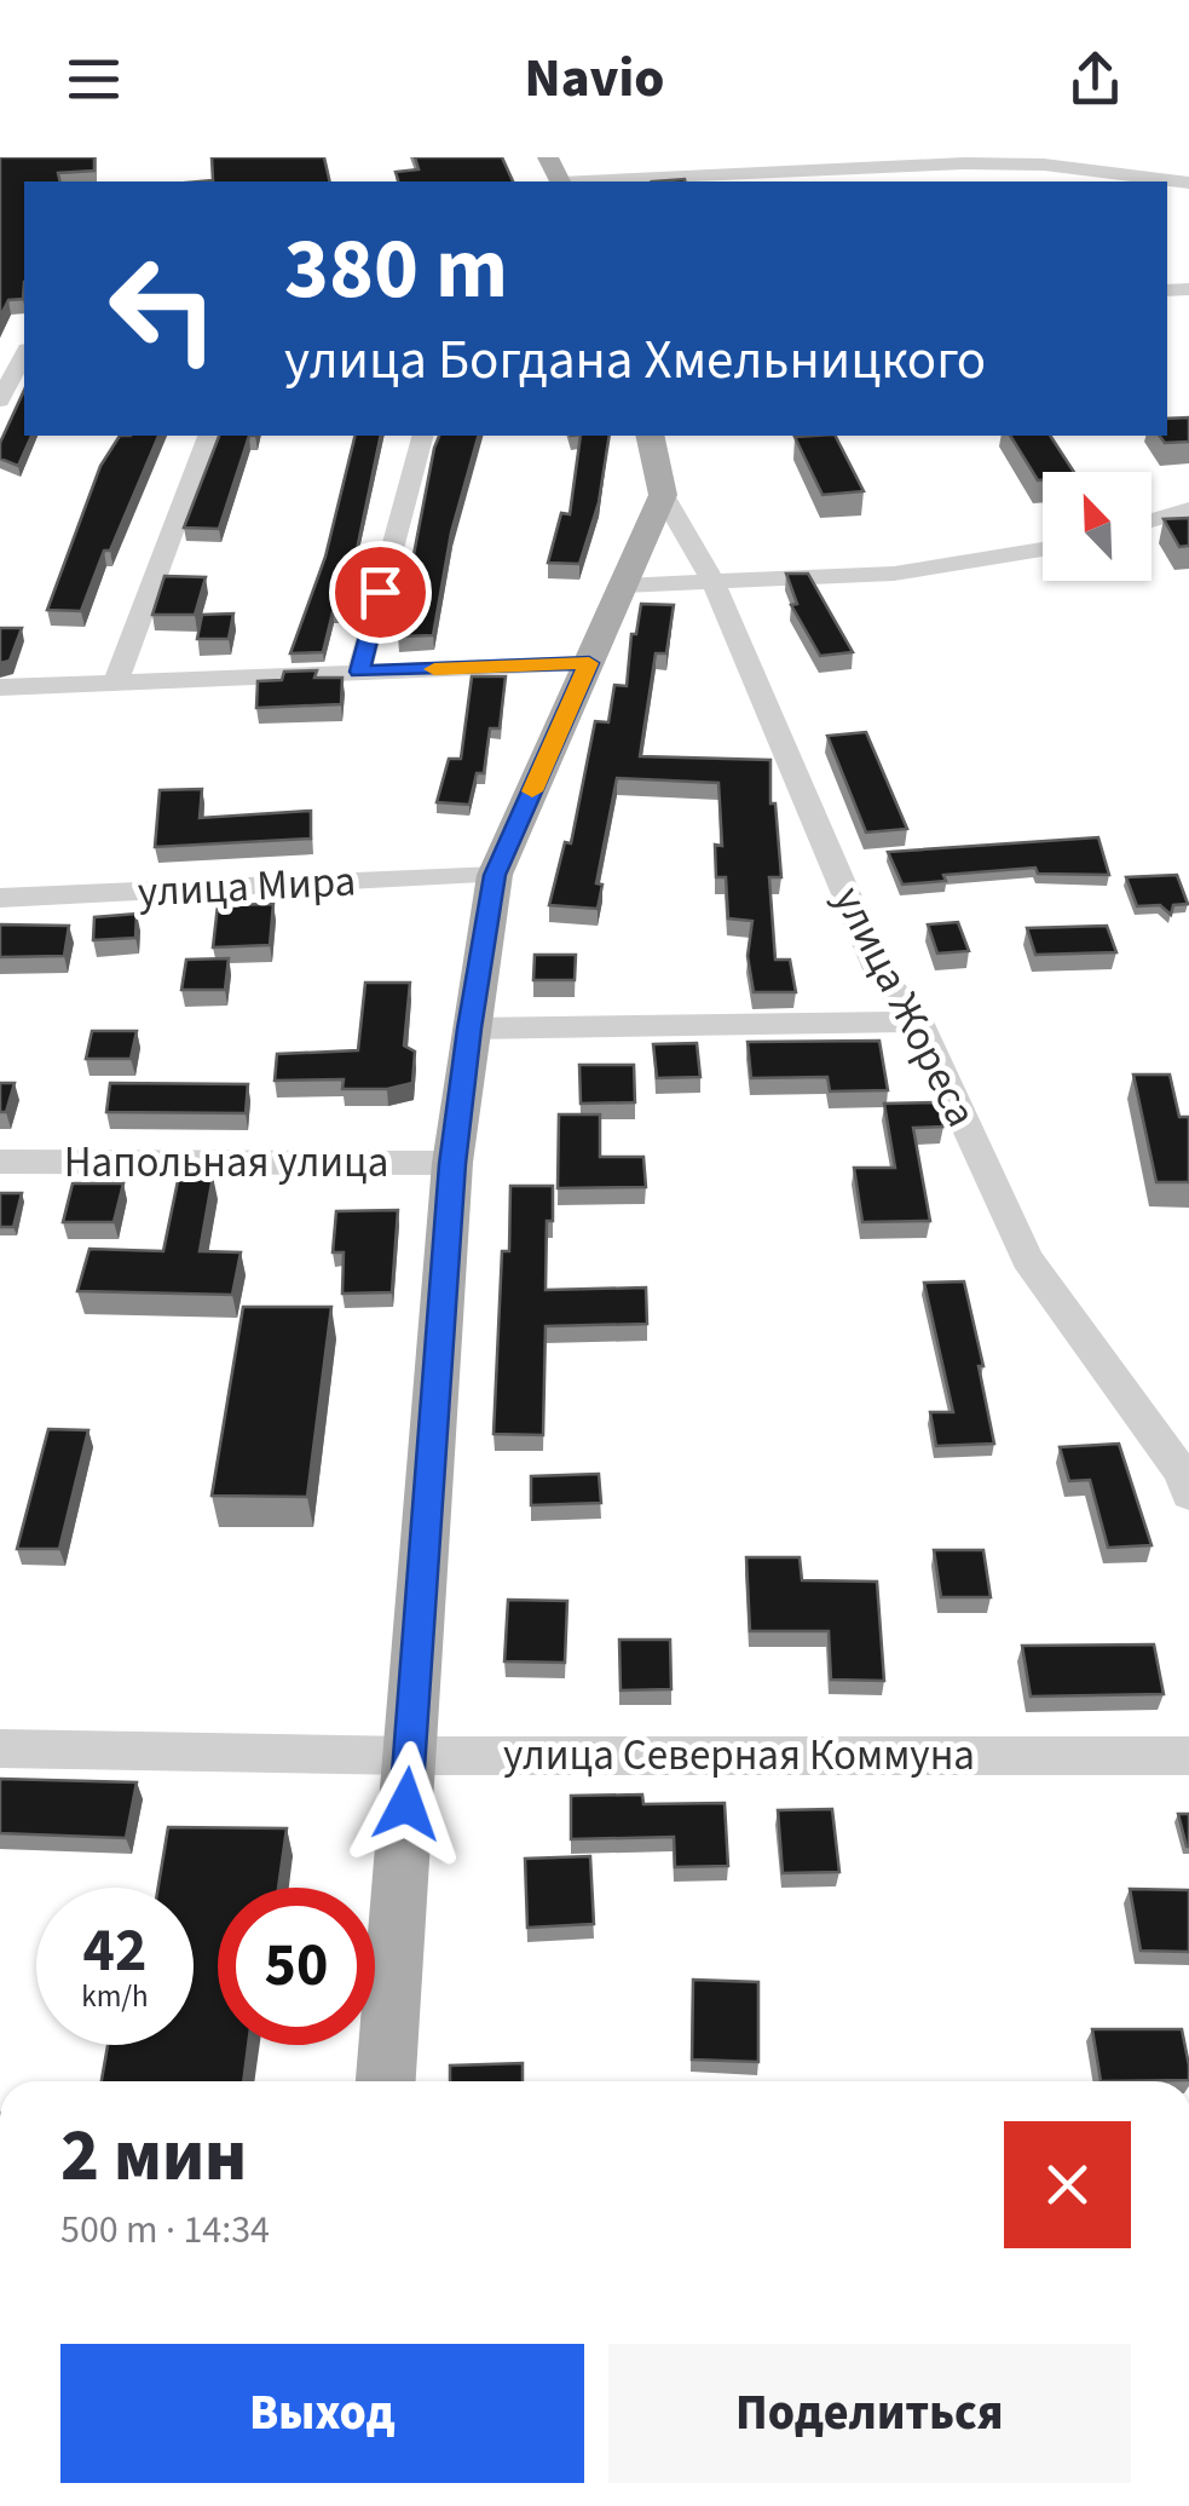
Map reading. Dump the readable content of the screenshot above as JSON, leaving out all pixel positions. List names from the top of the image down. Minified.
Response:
{"streets":{"street":["улица Мира","улица Жореса","Напольная улица","улица Северная Коммуна"]},"north":"top left","page":{"header":"Navio","turn":["380 m","улица Богдана Хмельницкого"],"speed":"42 km/h","limit":"50","heading":["2 мин","500 m · 14:34"],"buttons":["Выход","Поделиться"]}}
